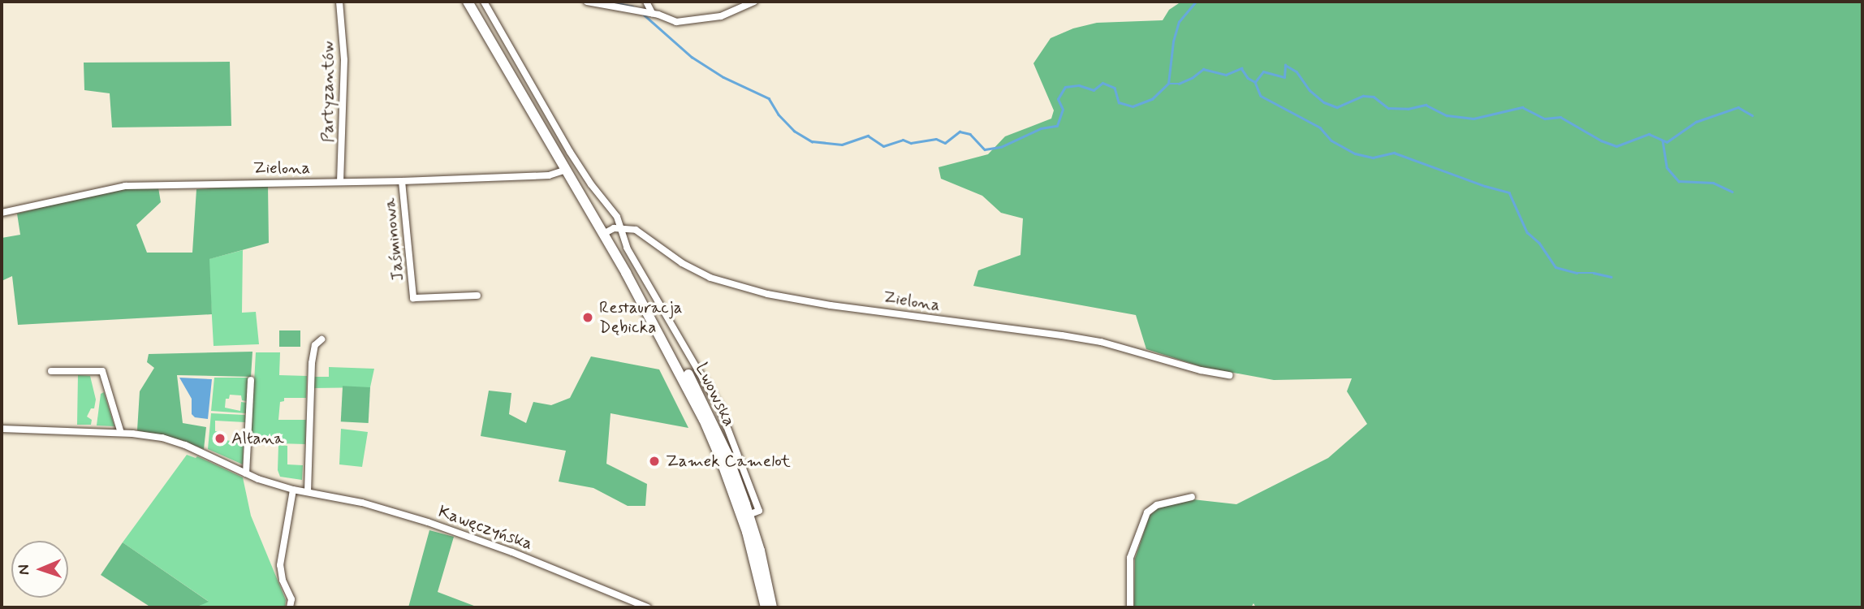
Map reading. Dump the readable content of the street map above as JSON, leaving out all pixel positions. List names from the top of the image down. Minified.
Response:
{"streets":{"main road":["Lwowska"],"street":["Partyzantów","Zielona","Jaśminowa","Kawęczyńska"]},"crossings":[["Partyzantów","Zielona"],["Zielona","Jaśminowa"],["Zielona","Lwowska"]],"places":["Restauracja Dębicka","Altana","Zamek Camelot"],"north":"left"}
